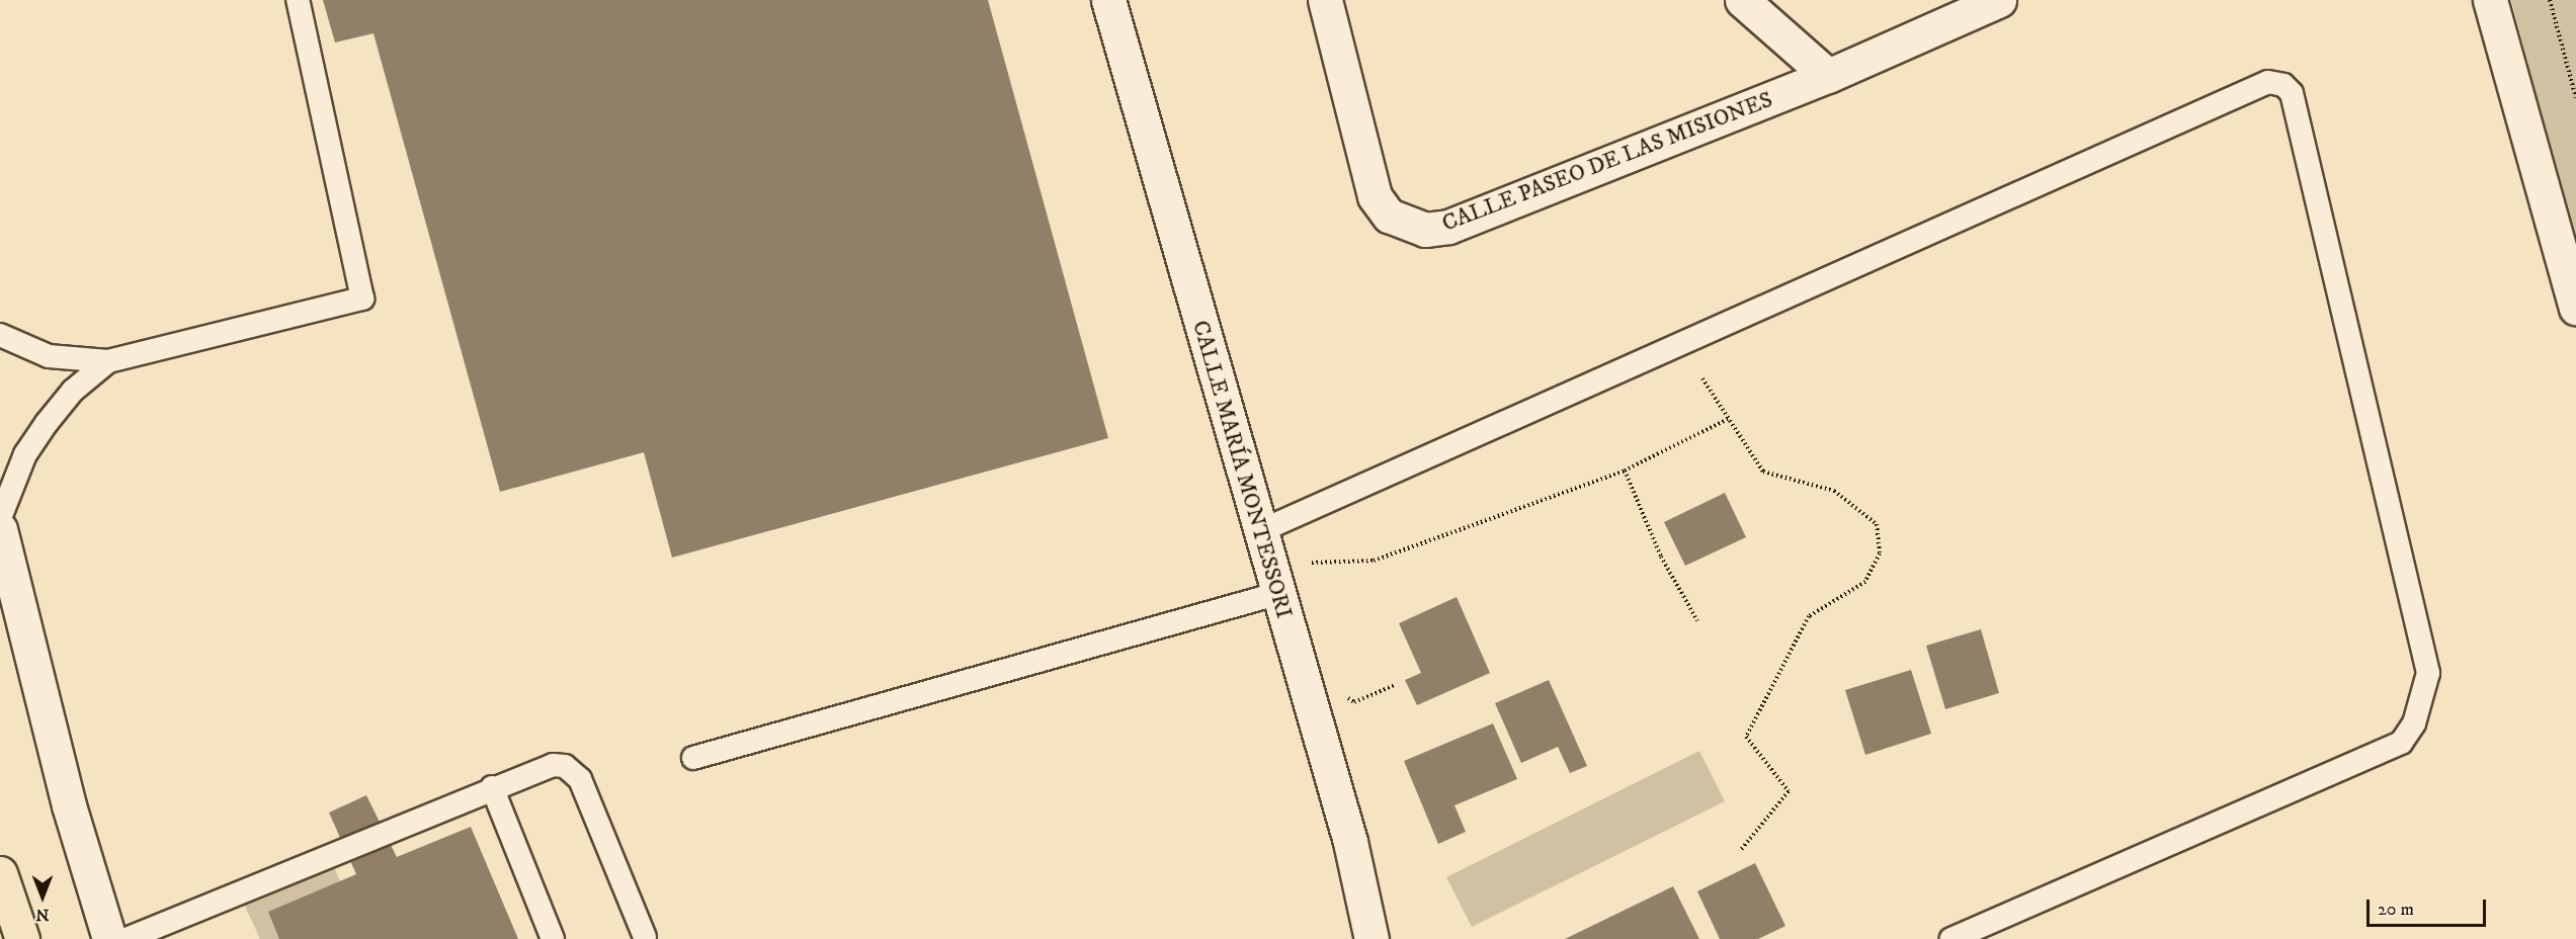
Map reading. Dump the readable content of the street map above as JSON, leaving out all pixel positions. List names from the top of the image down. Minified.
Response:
{"streets":{"street":["CALLE PASEO DE LAS MISIONES","CALLE MARÍA MONTESSORI"]},"scale_bar":"20 m","north":"bottom"}
